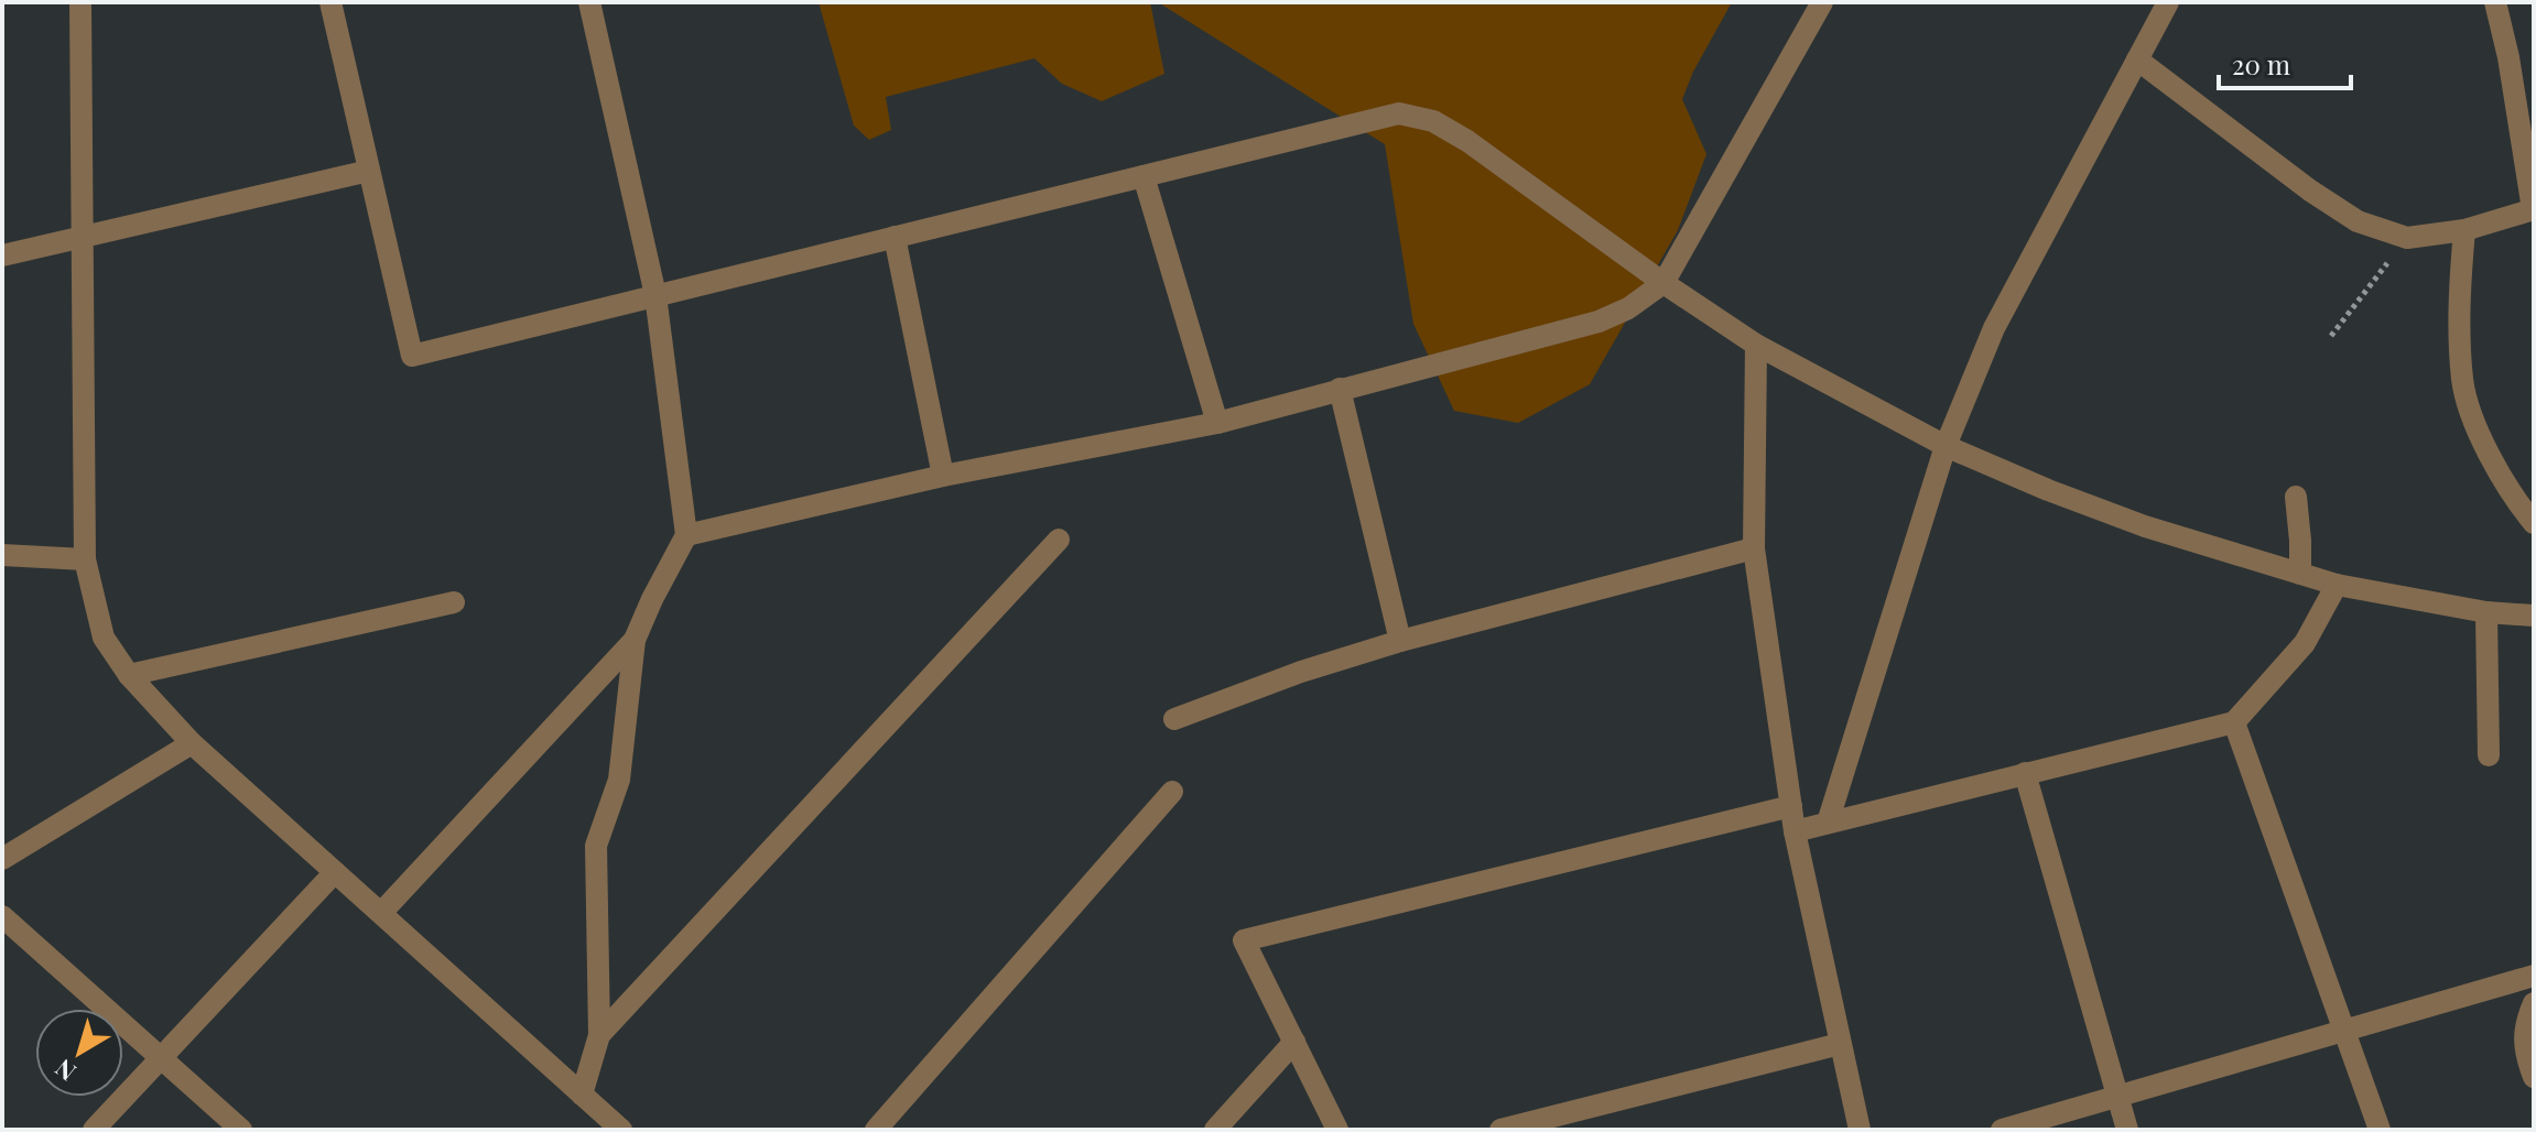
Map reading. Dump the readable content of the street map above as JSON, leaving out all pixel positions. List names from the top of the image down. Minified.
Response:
{"scale_bar":"20 m","north":"bottom left"}
